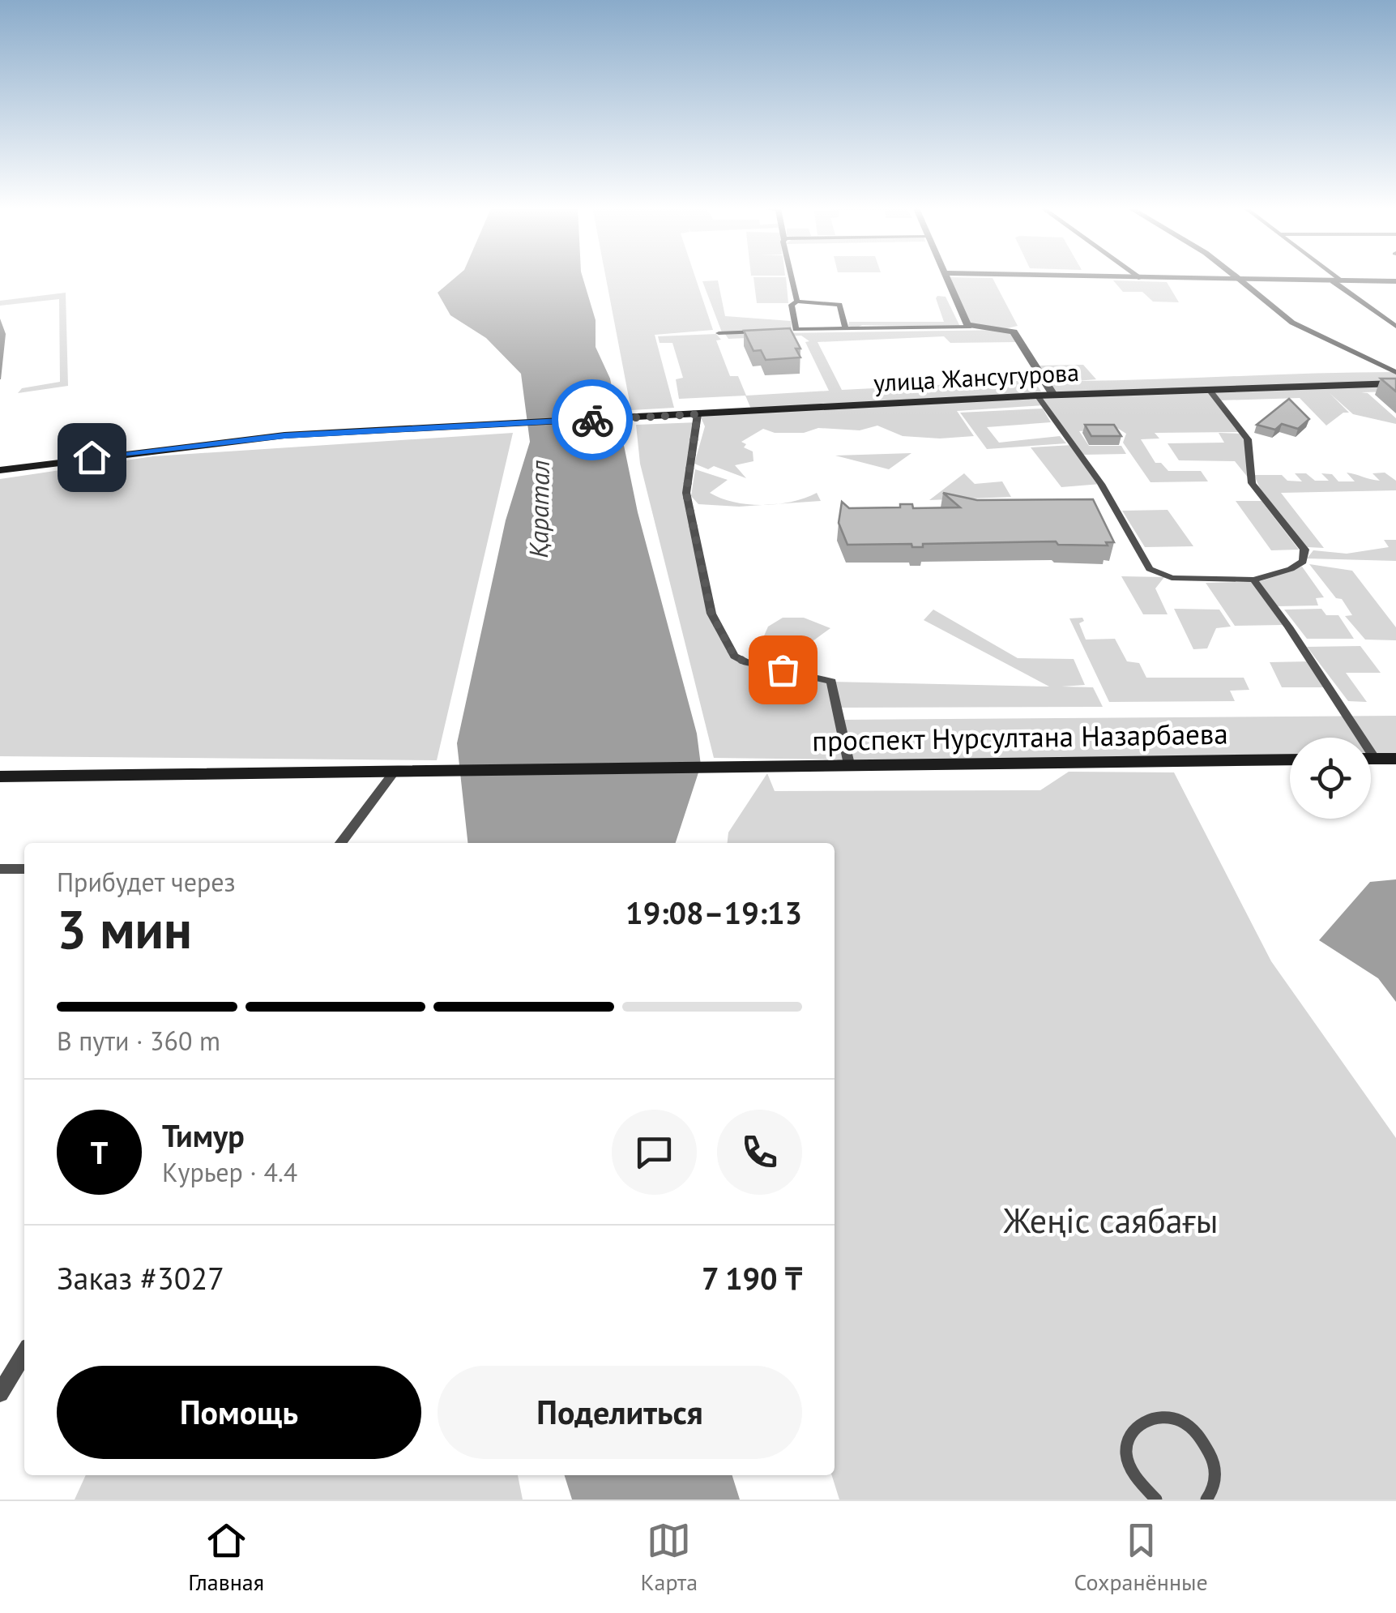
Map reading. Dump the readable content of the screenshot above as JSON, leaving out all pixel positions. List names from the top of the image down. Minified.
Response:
{"streets":{"main road":["улица Жансугурова","проспект Нурсултана Назарбаева"]},"water":["Қаратал"],"parks":["Жеңіс саябағы"],"page":{"heading":["3 мин","Прибудет через","19:08–19:13"],"panel":["Тимур","Курьер · 4.4","Заказ #3027","7 190 ₸"],"bar":"В пути · 360 m","round":"Т","buttons":["Помощь","Поделиться"],"tabs":["Главная","Карта","Сохранённые"]}}
